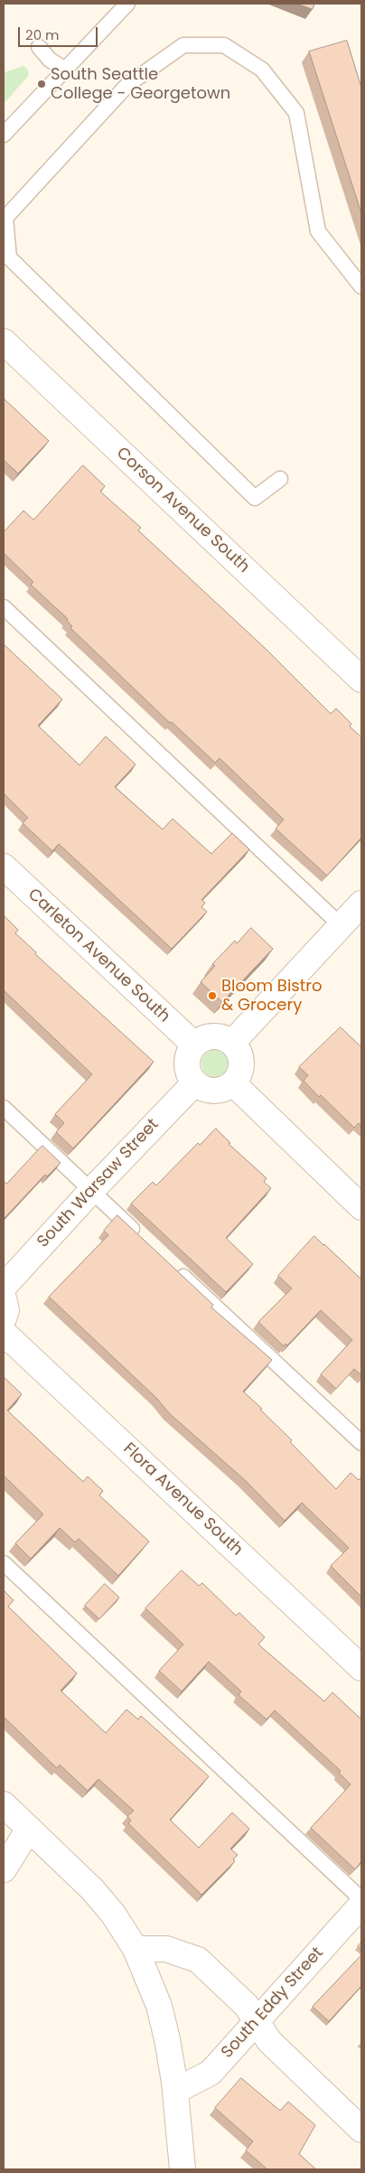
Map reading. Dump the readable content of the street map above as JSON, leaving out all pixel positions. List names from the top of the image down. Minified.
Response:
{"streets":{"street":["Corson Avenue South","Carleton Avenue South","South Warsaw Street","Flora Avenue South","South Eddy Street"]},"crossings":[["Carleton Avenue South","South Warsaw Street"]],"places":["South Seattle College - Georgetown","Bloom Bistro & Grocery"],"scale_bar":"20 m"}
